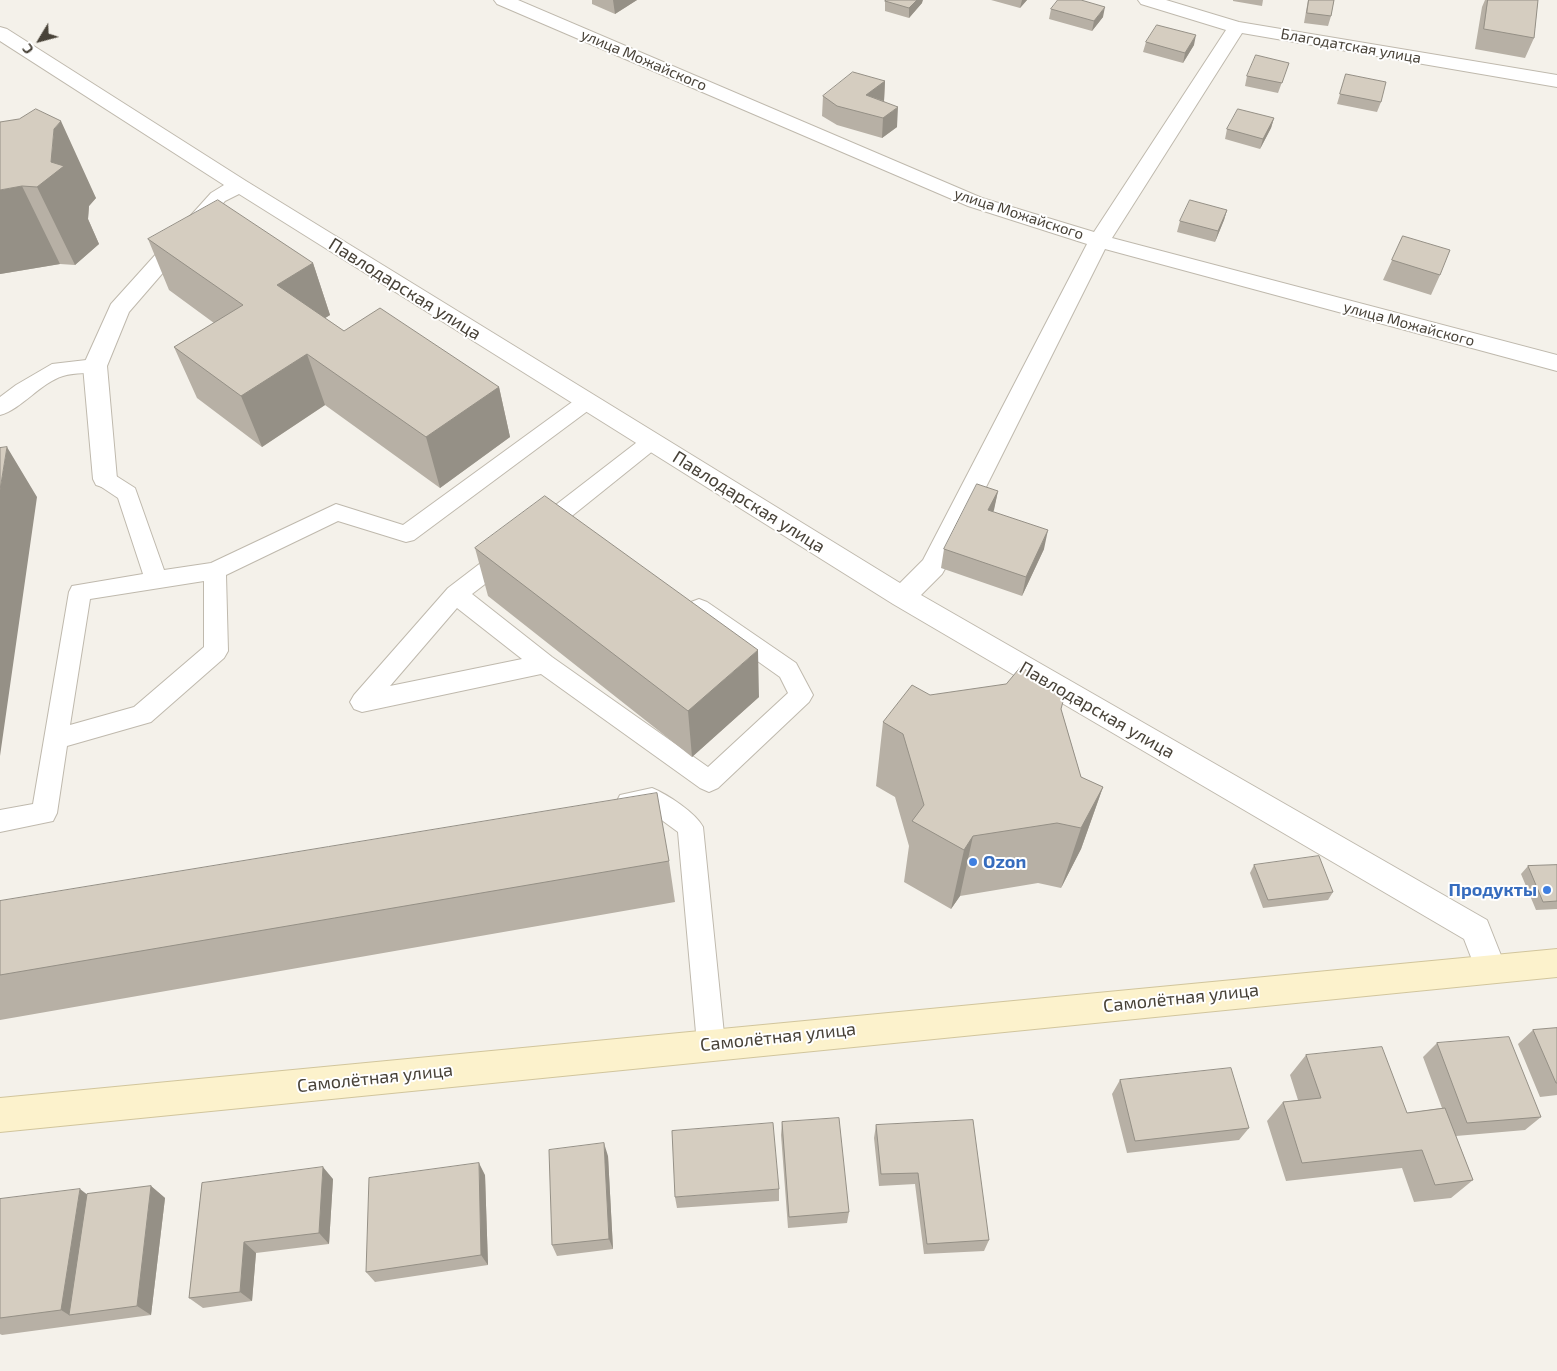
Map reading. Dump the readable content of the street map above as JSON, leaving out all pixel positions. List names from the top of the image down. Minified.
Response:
{"streets":{"main road":["Самолётная улица"],"street":["Благодатская улица","улица Можайского","Павлодарская улица"]},"crossings":[["Павлодарская улица","Самолётная улица"]],"places":["Ozon","Продукты"],"north":"bottom left"}
